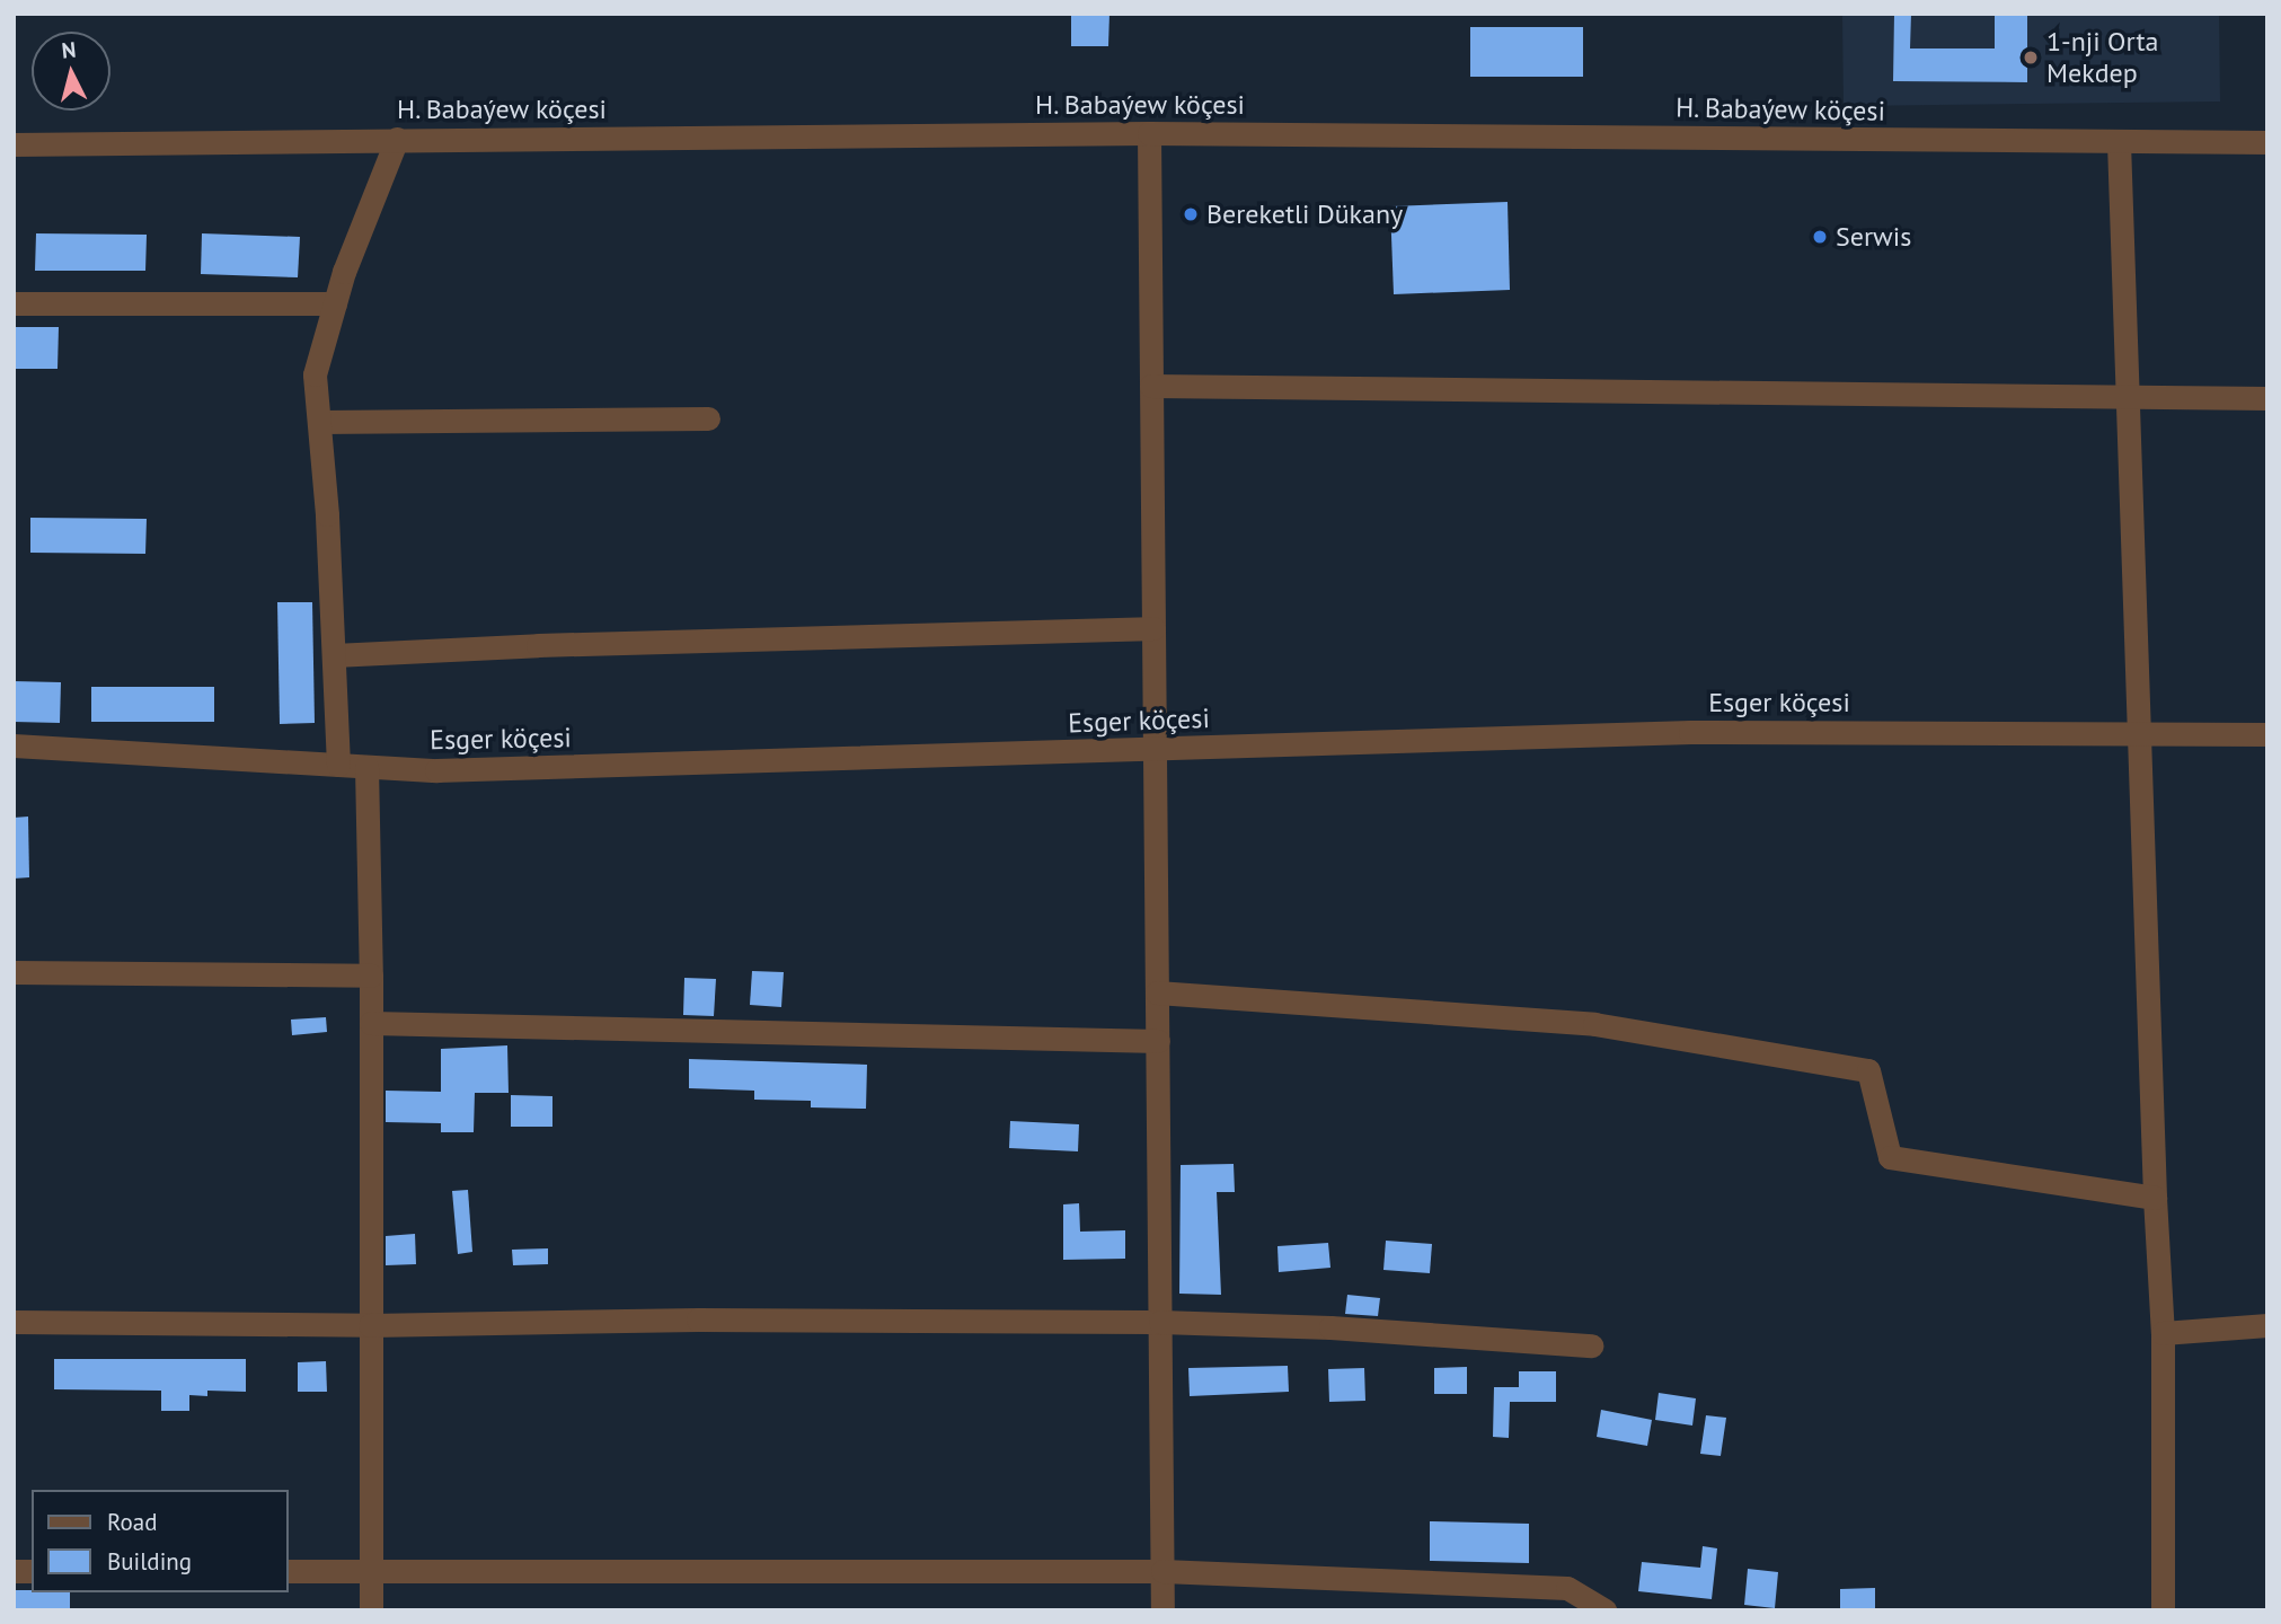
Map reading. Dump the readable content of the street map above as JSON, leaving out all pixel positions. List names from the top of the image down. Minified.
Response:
{"streets":{"street":["H. Babaýew köçesi","Esger köçesi"]},"places":["1-nji Orta Mekdep","Bereketli Dükany","Serwis"],"legend":["Road","Building"],"north":"top"}
